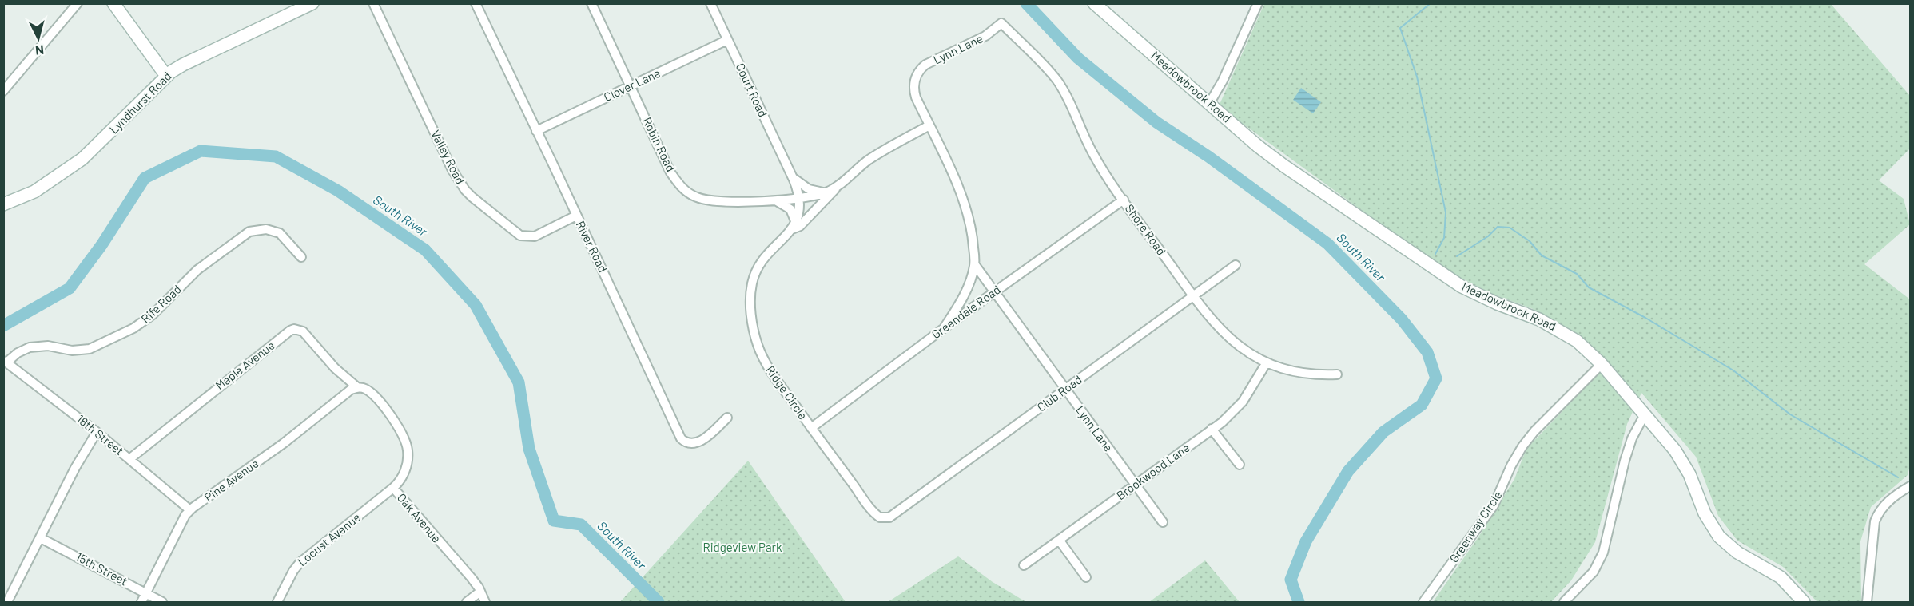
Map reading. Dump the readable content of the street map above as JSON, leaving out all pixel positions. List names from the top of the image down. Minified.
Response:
{"streets":{"street":["Lynn Lane","Clover Lane","Meadowbrook Road","Court Road","Lyndhurst Road","Robin Road","Valley Road","Shore Road","River Road","Rife Road","Greendale Road","Maple Avenue","Ridge Circle","Club Road","16th Street","Brookwood Lane","Pine Avenue","Oak Avenue","Greenway Circle","Locust Avenue","15th Street"]},"crossings":[["Lynn Lane","Shore Road"],["Lynn Lane","Greendale Road"],["Lynn Lane","Ridge Circle"],["Lynn Lane","Club Road"],["Lynn Lane","Brookwood Lane"],["Clover Lane","Court Road"],["Clover Lane","Robin Road"],["Clover Lane","River Road"],["Meadowbrook Road","Greenway Circle"],["Court Road","Robin Road"],["Court Road","Ridge Circle"],["Robin Road","Ridge Circle"],["Valley Road","River Road"],["Shore Road","Greendale Road"],["Shore Road","Club Road"],["Shore Road","Brookwood Lane"],["Rife Road","16th Street"],["Greendale Road","Ridge Circle"],["Maple Avenue","16th Street"],["Maple Avenue","Pine Avenue"],["Maple Avenue","Oak Avenue"],["Ridge Circle","Club Road"],["16th Street","Pine Avenue"],["Pine Avenue","Oak Avenue"],["Pine Avenue","15th Street"],["Oak Avenue","Locust Avenue"]],"water":["South River"],"parks":["Ridgeview Park"],"north":"bottom"}
